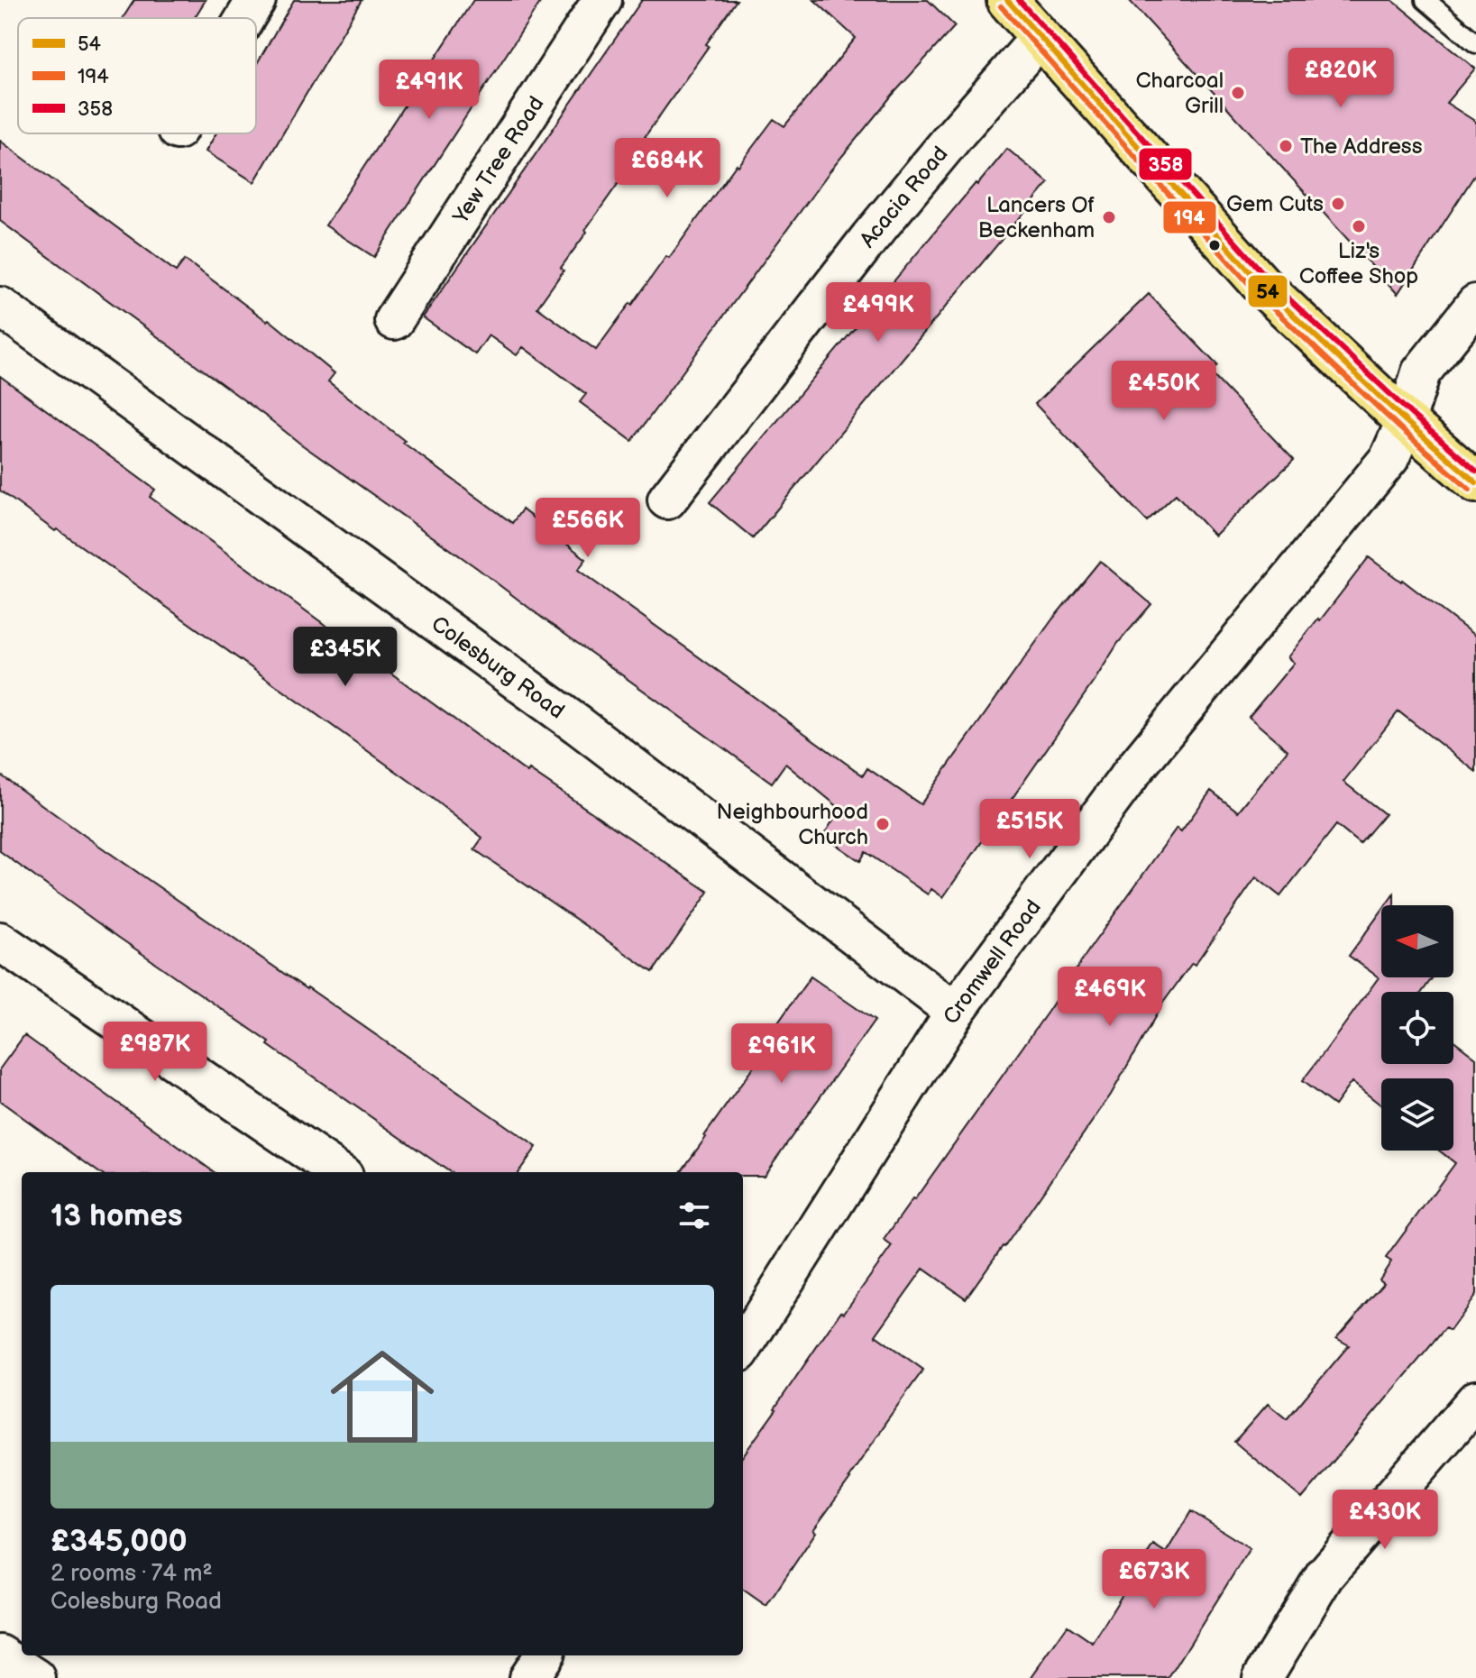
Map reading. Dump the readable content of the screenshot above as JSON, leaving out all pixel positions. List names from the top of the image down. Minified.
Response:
{"streets":{"street":["Yew Tree Road","Acacia Road","Colesburg Road","Cromwell Road"]},"crossings":[["Colesburg Road","Cromwell Road"]],"places":["Charcoal Grill","The Address","Gem Cuts","Lancers Of Beckenham","Liz's Coffee Shop","Neighbourhood Church"],"lines":["transit line 54","transit line 358","transit line 194"],"legend":["54","194","358"],"north":"left","page":{"price":["£820K","£491K","£684K","£499K","£450K","£566K","£345K","£515K","£469K","£987K","£961K","£430K","£673K"],"heading":"13 homes","list":[{"name":"£345,000","note":"2 rooms · 74 m² · Colesburg Road"}]}}
